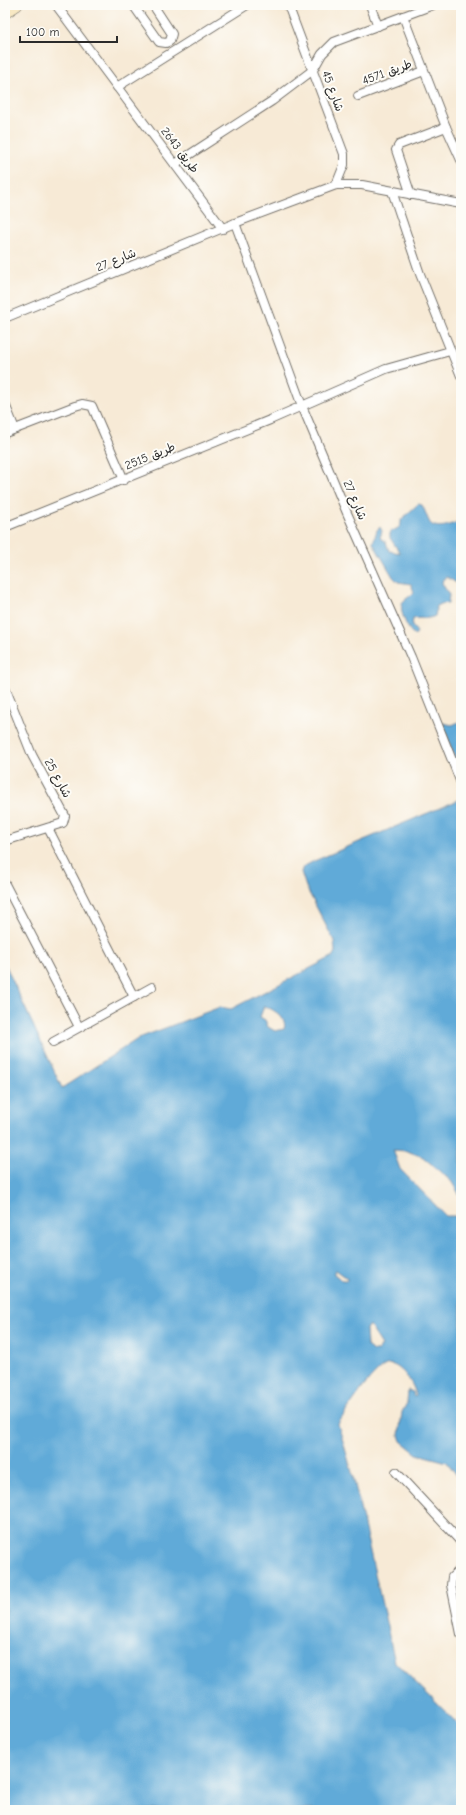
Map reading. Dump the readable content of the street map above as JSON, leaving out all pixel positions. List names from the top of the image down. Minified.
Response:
{"streets":{"street":["طريق 4571","شارع 45","طريق 2643","شارع 27","طريق 2515","شارع 25"]},"crossings":[["شارع 45","شارع 27"],["طريق 2643","شارع 27"],["شارع 27","طريق 2515"]],"scale_bar":"100 m"}
